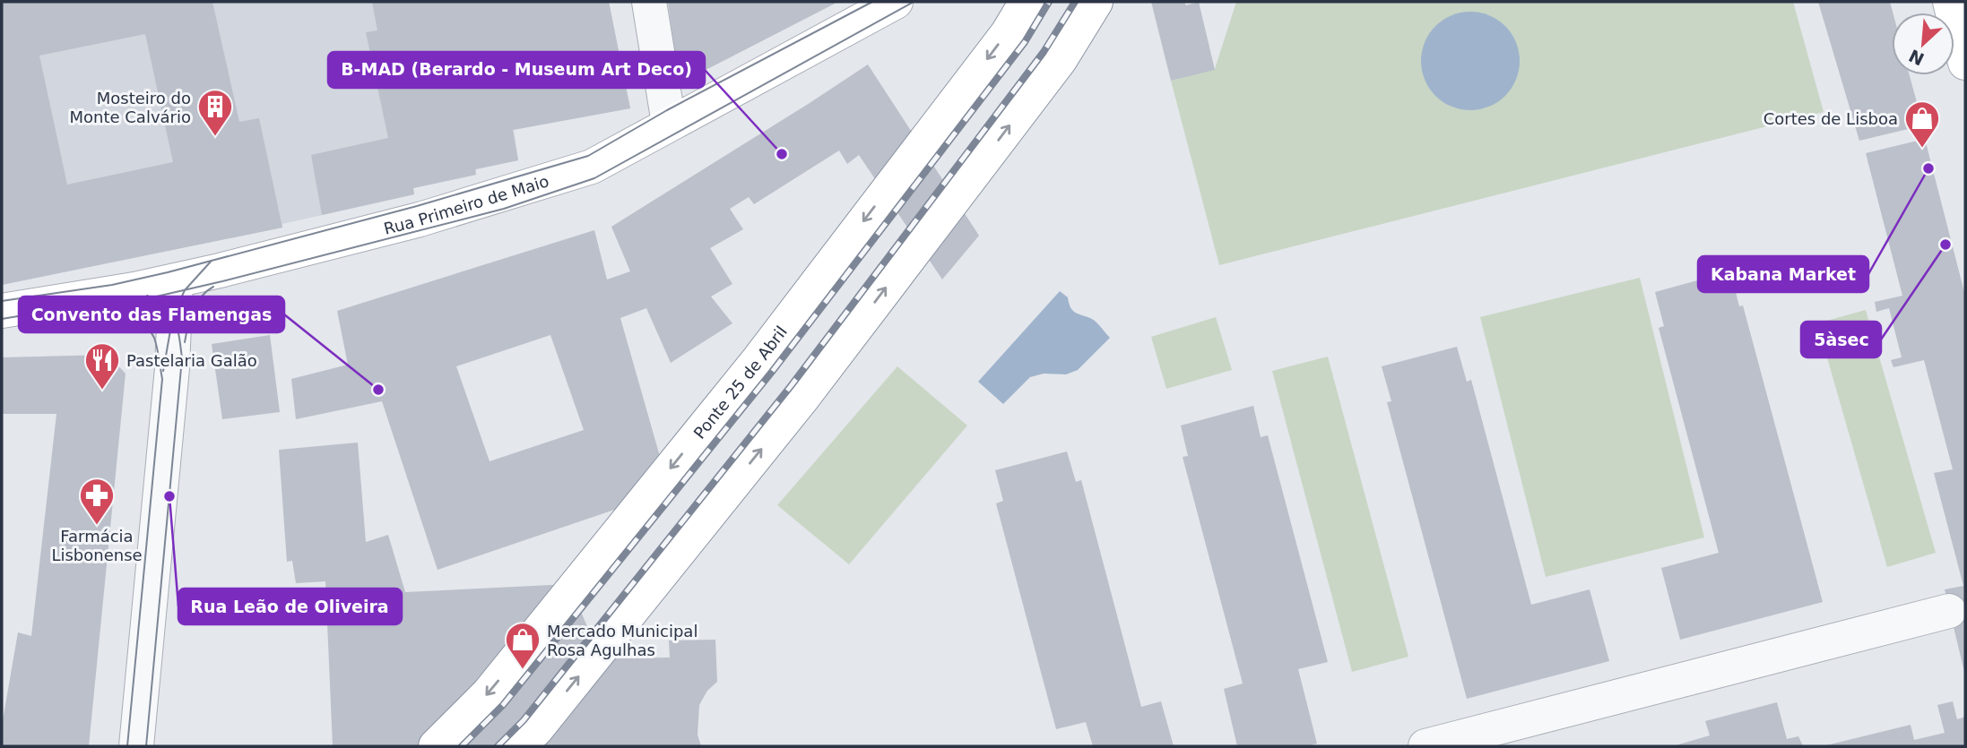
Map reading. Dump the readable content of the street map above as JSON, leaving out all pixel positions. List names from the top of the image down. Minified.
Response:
{"streets":{"main road":["Rua Primeiro de Maio","Ponte 25 de Abril"]},"places":{"building":["Mosteiro do Monte Calvário"],"shop":["Cortes de Lisboa","Mercado Municipal Rosa Agulhas"],"other":["B-MAD (Berardo - Museum Art Deco)","Kabana Market","5àsec","Convento das Flamengas","Rua Leão de Oliveira"],"restaurant":["Pastelaria Galão"],"pharmacy":["Farmácia Lisbonense"]},"north":"bottom left"}
